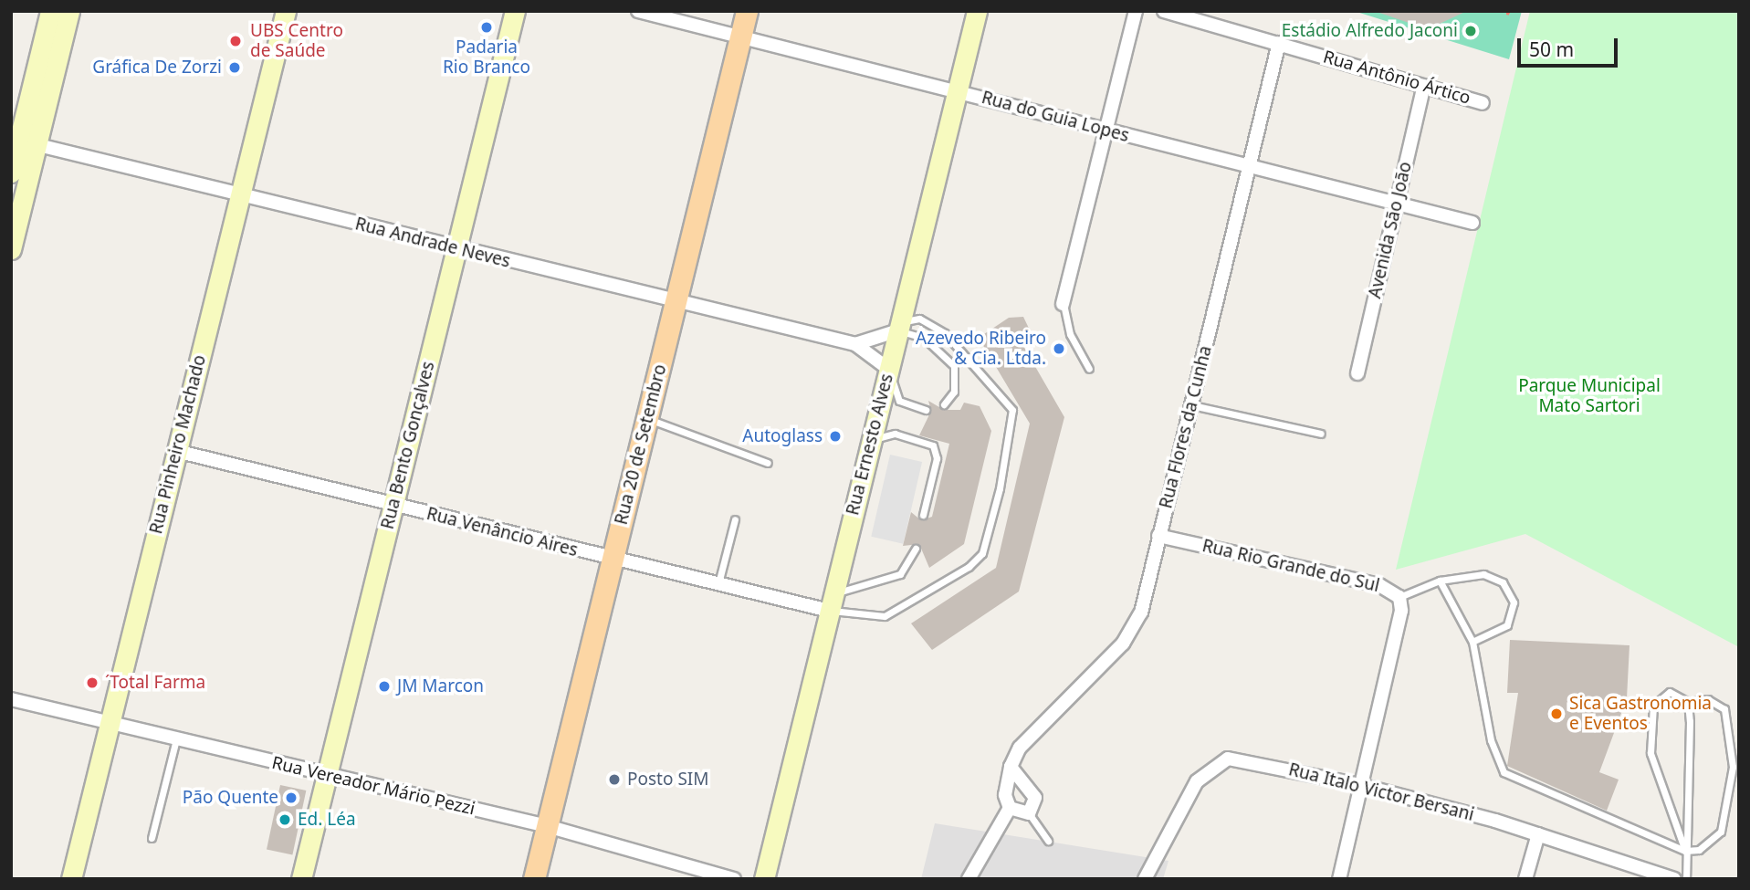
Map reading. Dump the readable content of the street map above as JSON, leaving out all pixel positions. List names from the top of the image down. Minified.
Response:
{"streets":{"main road":["Rua 20 de Setembro"],"street":["Rua Antônio Ártico","Rua do Guia Lopes","Avenida São João","Rua Andrade Neves","Rua Flores da Cunha","Rua Pinheiro Machado","Rua Ernesto Alves","Rua Bento Gonçalves","Rua Venâncio Aires","Rua Rio Grande do Sul","Rua Vereador Mário Pezzi","Rua Italo Victor Bersani"]},"crossings":[["Rua Antônio Ártico","Avenida São João"],["Rua Antônio Ártico","Rua Flores da Cunha"],["Rua do Guia Lopes","Avenida São João"],["Rua do Guia Lopes","Rua Flores da Cunha"],["Rua do Guia Lopes","Rua 20 de Setembro"],["Rua do Guia Lopes","Rua Ernesto Alves"],["Rua Andrade Neves","Rua Pinheiro Machado"],["Rua Andrade Neves","Rua 20 de Setembro"],["Rua Andrade Neves","Rua Ernesto Alves"],["Rua Andrade Neves","Rua Bento Gonçalves"],["Rua Flores da Cunha","Rua Rio Grande do Sul"],["Rua Pinheiro Machado","Rua Venâncio Aires"],["Rua Pinheiro Machado","Rua Vereador Mário Pezzi"],["Rua 20 de Setembro","Rua Venâncio Aires"],["Rua 20 de Setembro","Rua Vereador Mário Pezzi"],["Rua Ernesto Alves","Rua Venâncio Aires"],["Rua Bento Gonçalves","Rua Venâncio Aires"],["Rua Bento Gonçalves","Rua Vereador Mário Pezzi"],["Rua Rio Grande do Sul","Rua Italo Victor Bersani"]],"parks":["Parque Municipal Mato Sartori"],"places":["Padaria Rio Branco","Estádio Alfredo Jaconi","UBS Centro de Saúde","Gráfica De Zorzi","Azevedo Ribeiro & Cia. Ltda.","Autoglass","´Total Farma","JM Marcon","Sica Gastronomia e Eventos","Posto SIM","Pão Quente","Ed. Léa"],"scale_bar":"50 m"}
